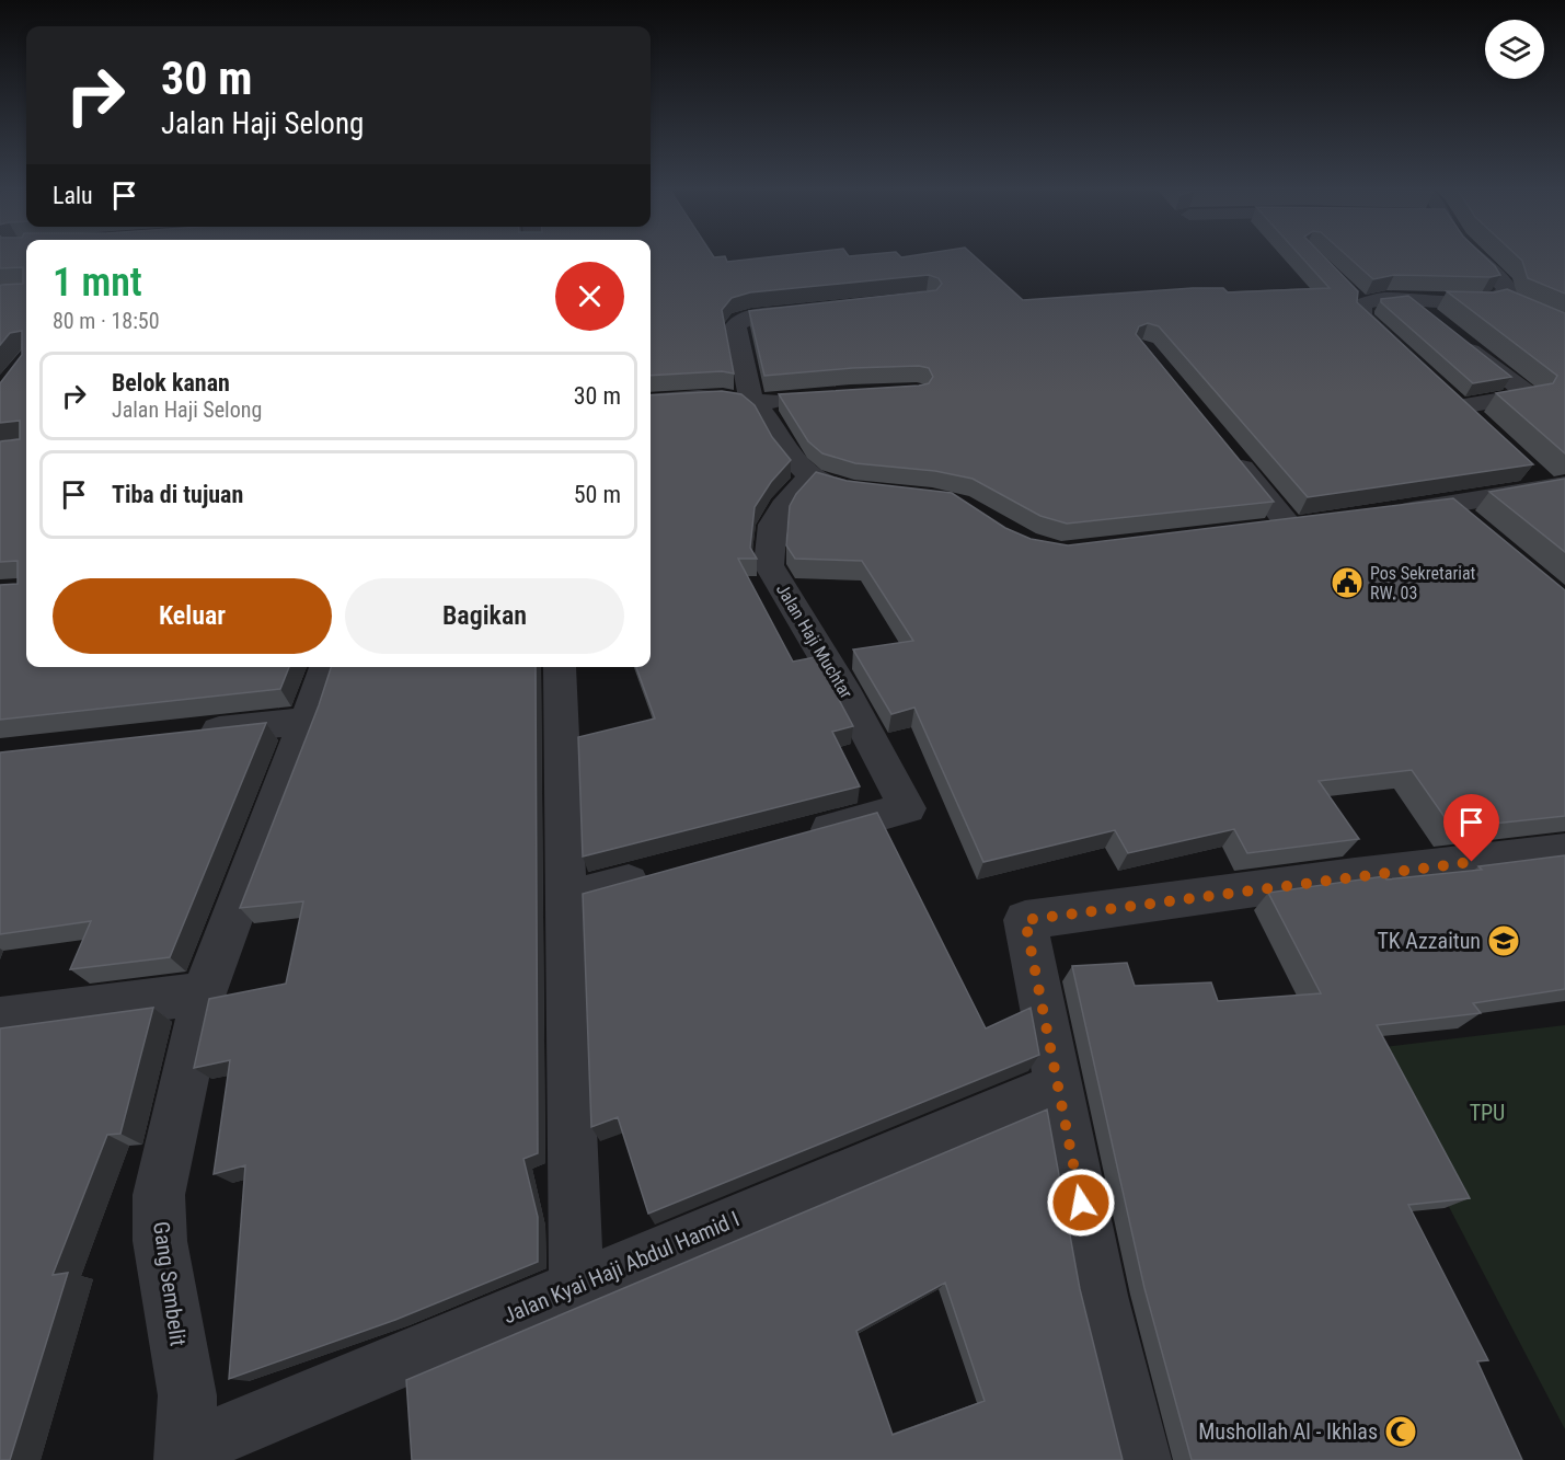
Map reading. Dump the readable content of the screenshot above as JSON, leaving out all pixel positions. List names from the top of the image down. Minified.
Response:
{"streets":{"street":["Jalan Haji Muchtar","Jalan Kyai Haji Abdul Hamid I","Gang Sembelit"]},"crossings":[["Jalan Kyai Haji Abdul Hamid I","Gang Sembelit"]],"parks":["TPU"],"places":{"public building":["Pos Sekretariat RW. 03"],"school or university":["TK Azzaitun"],"mosque":["Mushollah Al - Ikhlas"]},"page":{"turn":["30 m","Jalan Haji Selong"],"then":"Lalu","heading":["1 mnt","80 m · 18:50"],"list":[{"name":"Belok kanan","note":"Jalan Haji Selong","value":"30 m"},{"name":"Tiba di tujuan","value":"50 m"}],"buttons":["Keluar","Bagikan"]}}
